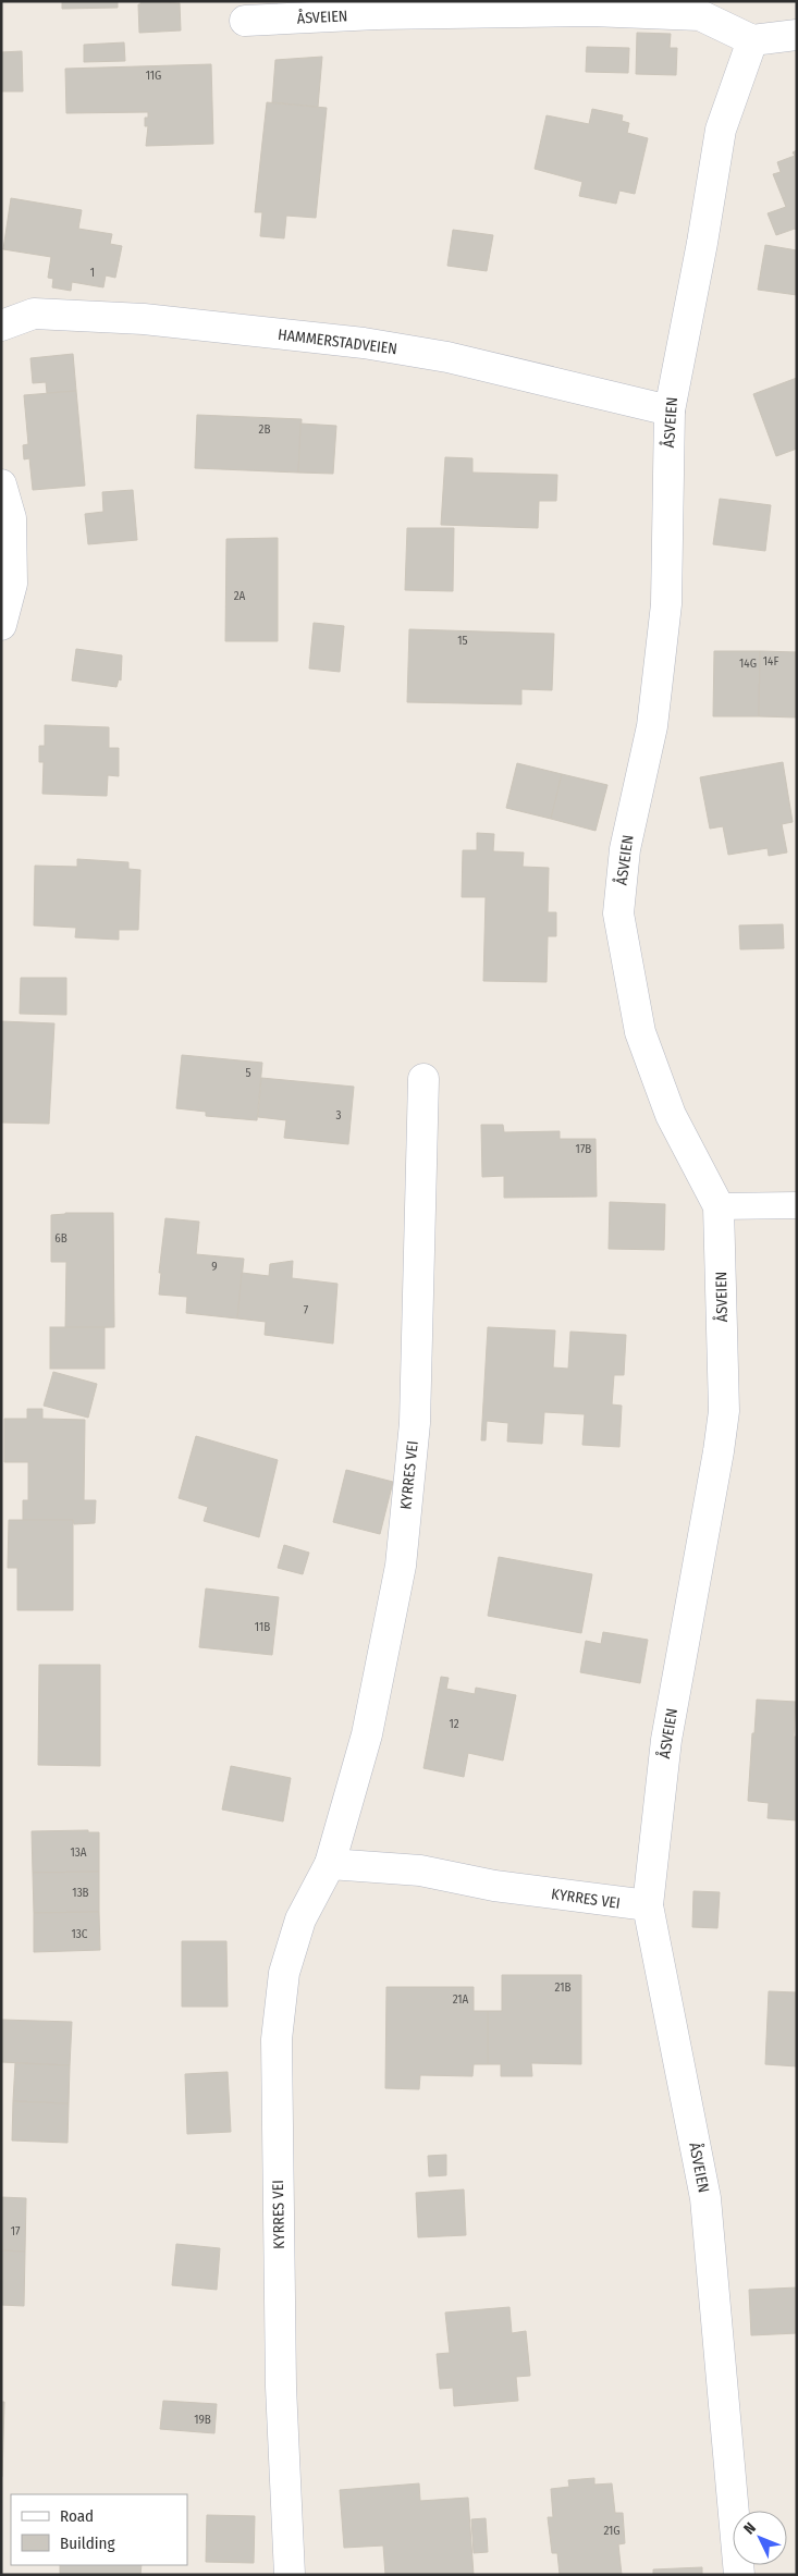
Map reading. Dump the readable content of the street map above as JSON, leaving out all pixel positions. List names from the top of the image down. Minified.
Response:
{"streets":{"street":["ÅSVEIEN","HAMMERSTADVEIEN","KYRRES VEI"]},"crossings":[["ÅSVEIEN","HAMMERSTADVEIEN"],["ÅSVEIEN","KYRRES VEI"]],"house_numbers":["11G","1","2B","2A","15","14F","14G","5","3","17B","6B","9","7","11B","12","13A","13B","13C","21B","21A","17","19B","21G"],"legend":["Road","Building"],"north":"top left"}
